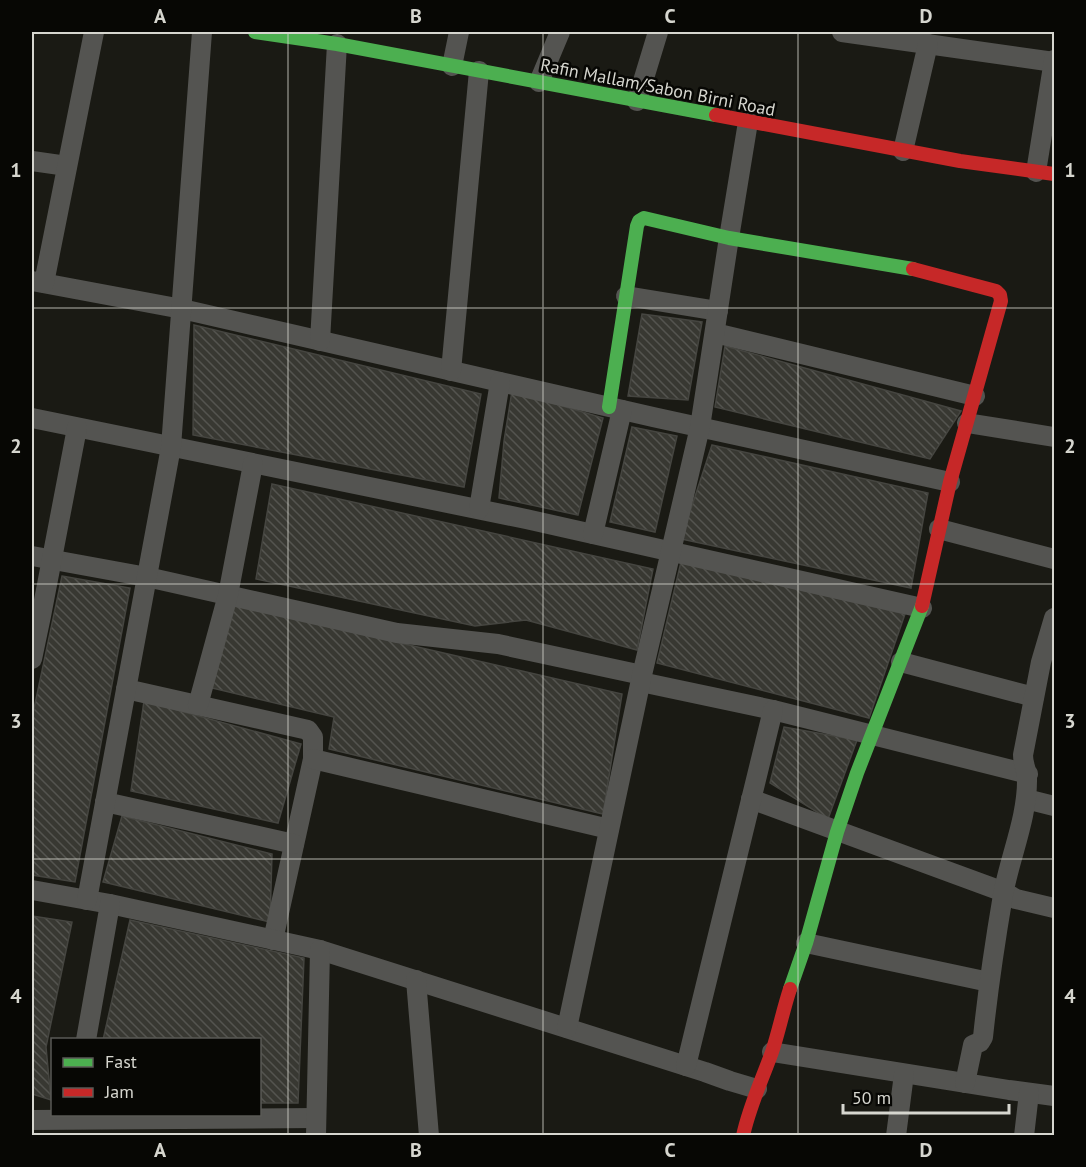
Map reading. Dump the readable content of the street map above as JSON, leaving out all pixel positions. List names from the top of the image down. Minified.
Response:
{"streets":{"street":["Rafin Mallam/Sabon Birni Road"]},"legend":["Fast","Jam"],"scale_bar":"50 m","grid":{"columns":["A","B","C","D"],"rows":["1","2","3","4"]}}
